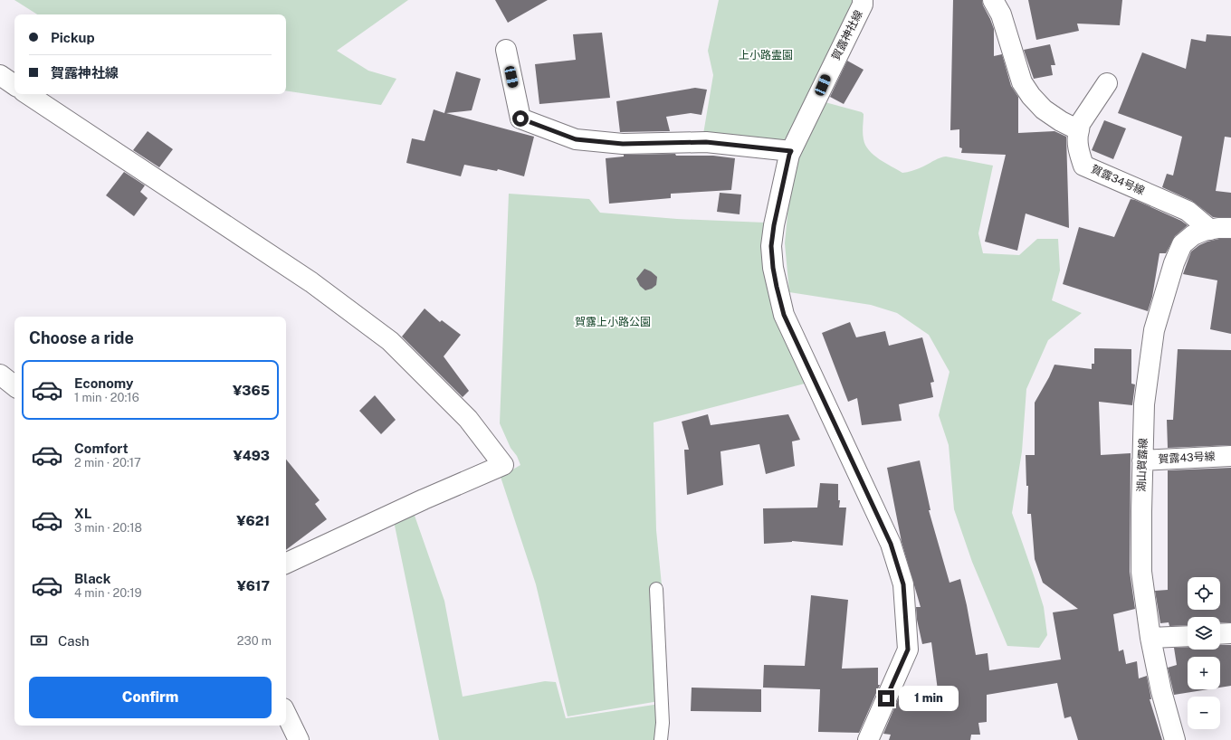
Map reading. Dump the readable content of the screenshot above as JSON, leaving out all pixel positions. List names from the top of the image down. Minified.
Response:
{"streets":{"street":["賀露神社線","賀露34号線","賀露43号線","湖山賀露線"]},"crossings":[["賀露34号線","湖山賀露線"],["賀露43号線","湖山賀露線"]],"parks":["上小路霊園","賀露上小路公園"],"page":{"banner":["Pickup","賀露神社線"],"heading":"Choose a ride","list":[{"name":"Economy","note":"1 min · 20:16","value":"¥365"},{"name":"Comfort","note":"2 min · 20:17","value":"¥493"},{"name":"XL","note":"3 min · 20:18","value":"¥621"},{"name":"Black","note":"4 min · 20:19","value":"¥617"}],"map_buttons":["+","−"],"pay":["Cash","230 m"],"buttons":"Confirm","bubble":"1 min"}}
